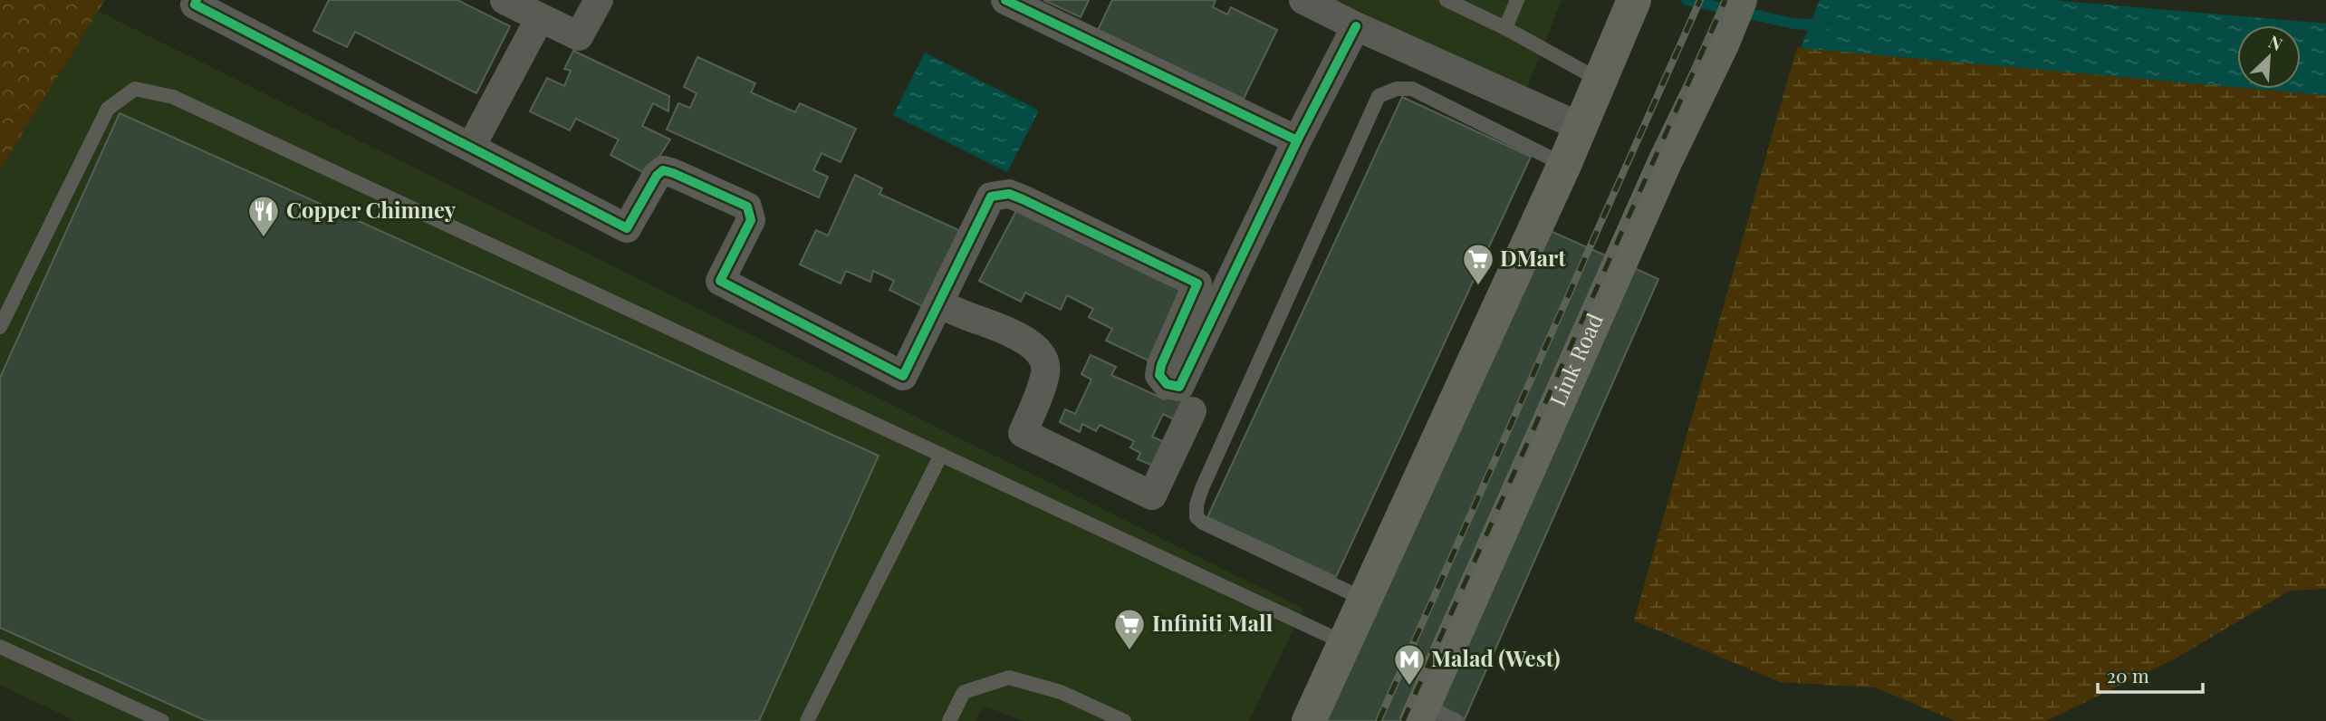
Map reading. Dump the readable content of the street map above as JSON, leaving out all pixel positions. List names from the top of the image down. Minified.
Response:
{"streets":{"main road":["Link Road"]},"places":{"restaurant":["Copper Chimney"],"supermarket":["DMart","Infiniti Mall"],"metro station":["Malad (West)"]},"scale_bar":"20 m","north":"top right"}
